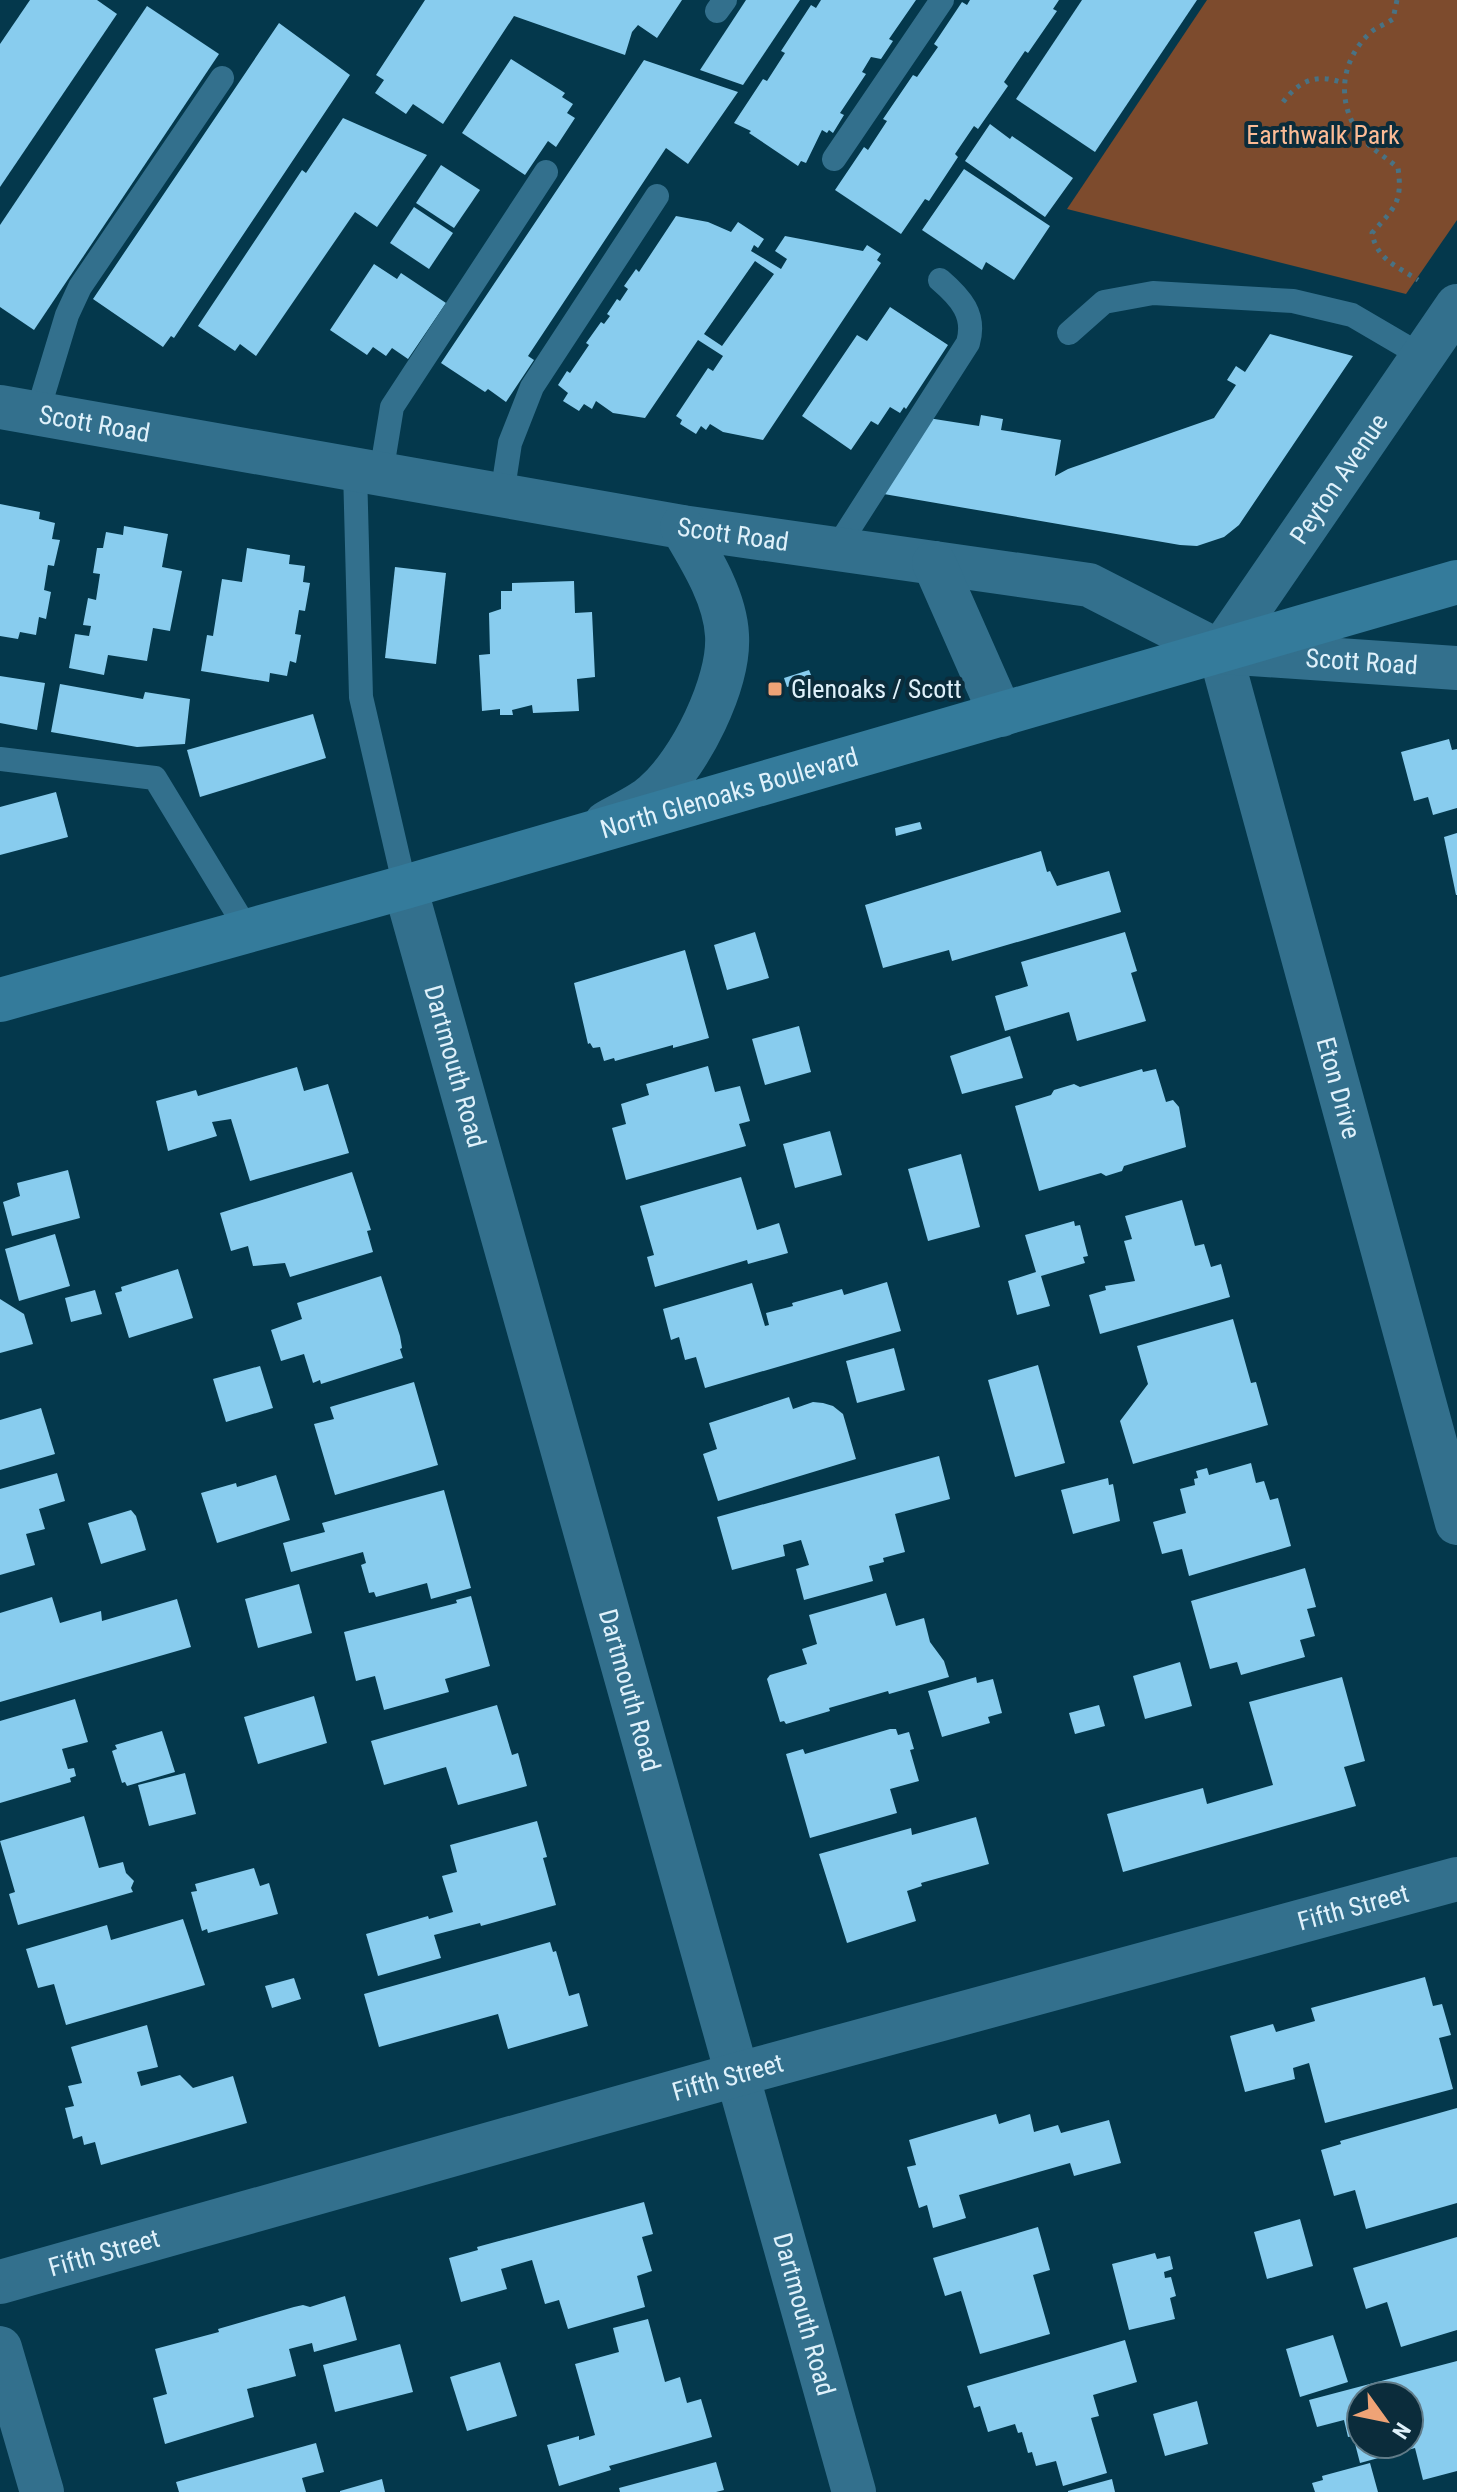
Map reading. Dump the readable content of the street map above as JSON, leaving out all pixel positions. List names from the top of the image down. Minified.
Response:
{"streets":{"main road":["North Glenoaks Boulevard"],"street":["Scott Road","Peyton Avenue","Dartmouth Road","Eton Drive","Fifth Street"]},"crossings":[["Scott Road","Peyton Avenue"],["Scott Road","North Glenoaks Boulevard"],["Scott Road","Eton Drive"],["Peyton Avenue","North Glenoaks Boulevard"],["Peyton Avenue","Eton Drive"],["North Glenoaks Boulevard","Dartmouth Road"],["North Glenoaks Boulevard","Eton Drive"],["Dartmouth Road","Fifth Street"]],"parks":["Earthwalk Park"],"places":{"transit":["Glenoaks / Scott"]},"north":"bottom right"}
